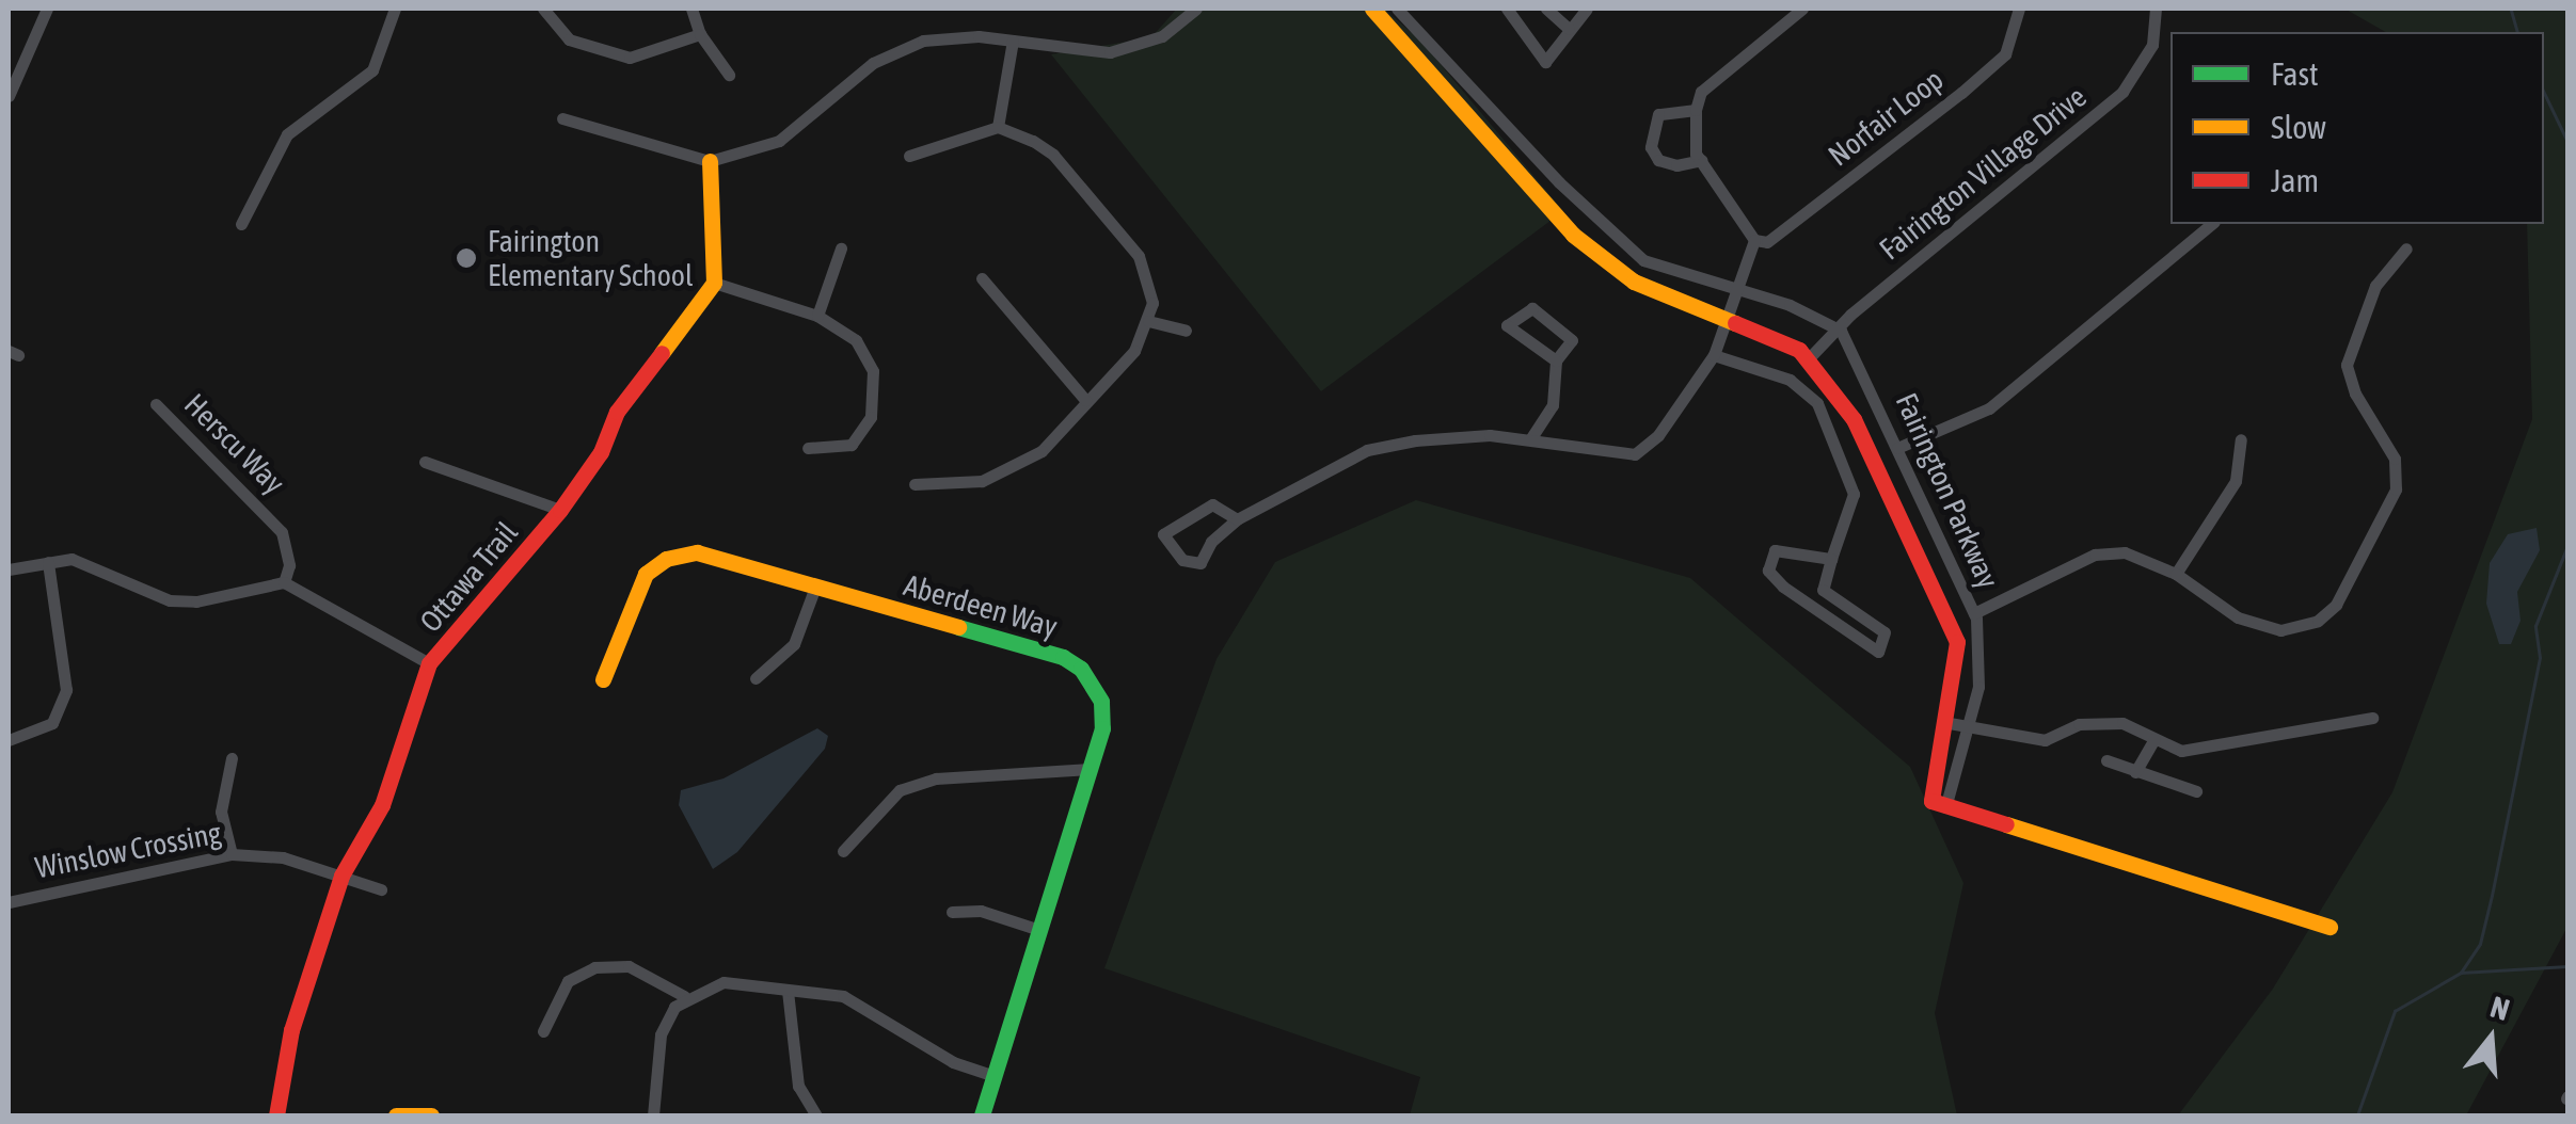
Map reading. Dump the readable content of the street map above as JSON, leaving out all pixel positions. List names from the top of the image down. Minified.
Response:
{"streets":{"street":["Norfair Loop","Fairington Village Drive","Herscu Way","Fairington Parkway","Ottawa Trail","Aberdeen Way","Winslow Crossing"]},"crossings":[["Fairington Village Drive","Fairington Parkway"],["Ottawa Trail","Winslow Crossing"]],"places":["Fairington Elementary School"],"legend":["Fast","Slow","Jam"],"north":"top"}
